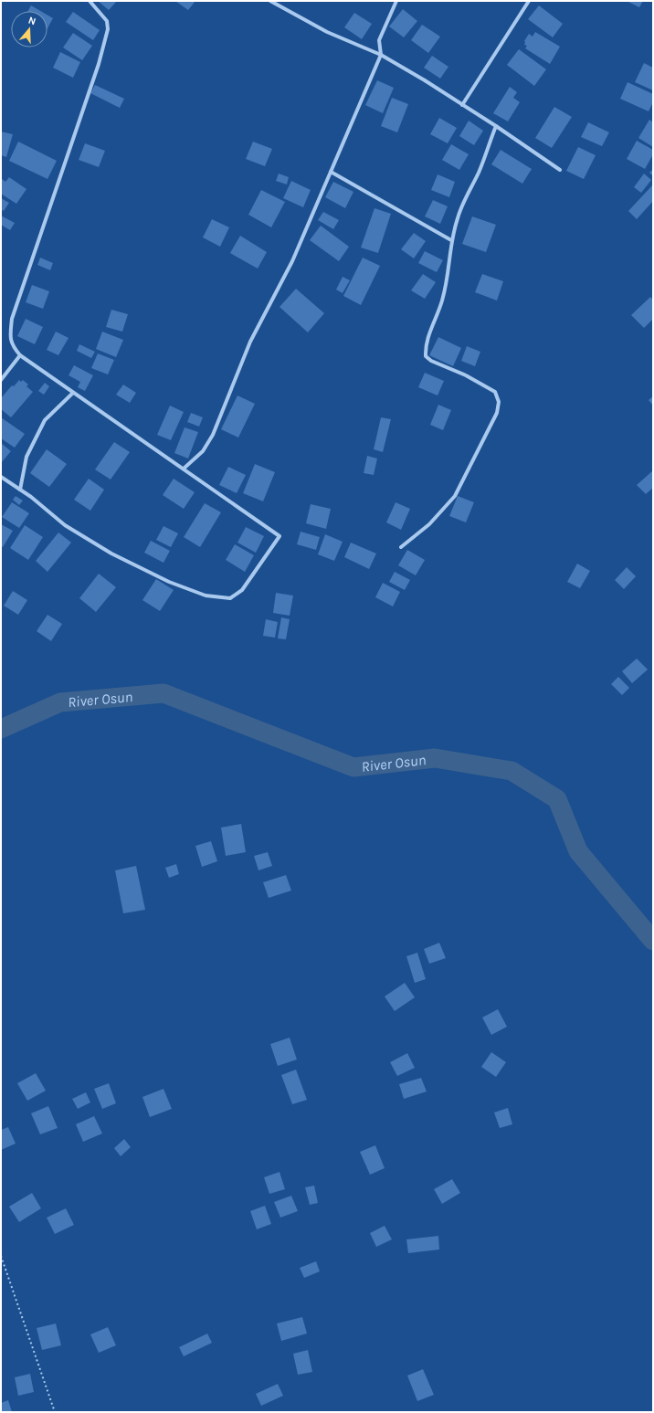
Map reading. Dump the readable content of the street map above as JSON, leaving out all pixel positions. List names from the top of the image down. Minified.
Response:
{"water":["River Osun"],"north":"top"}
